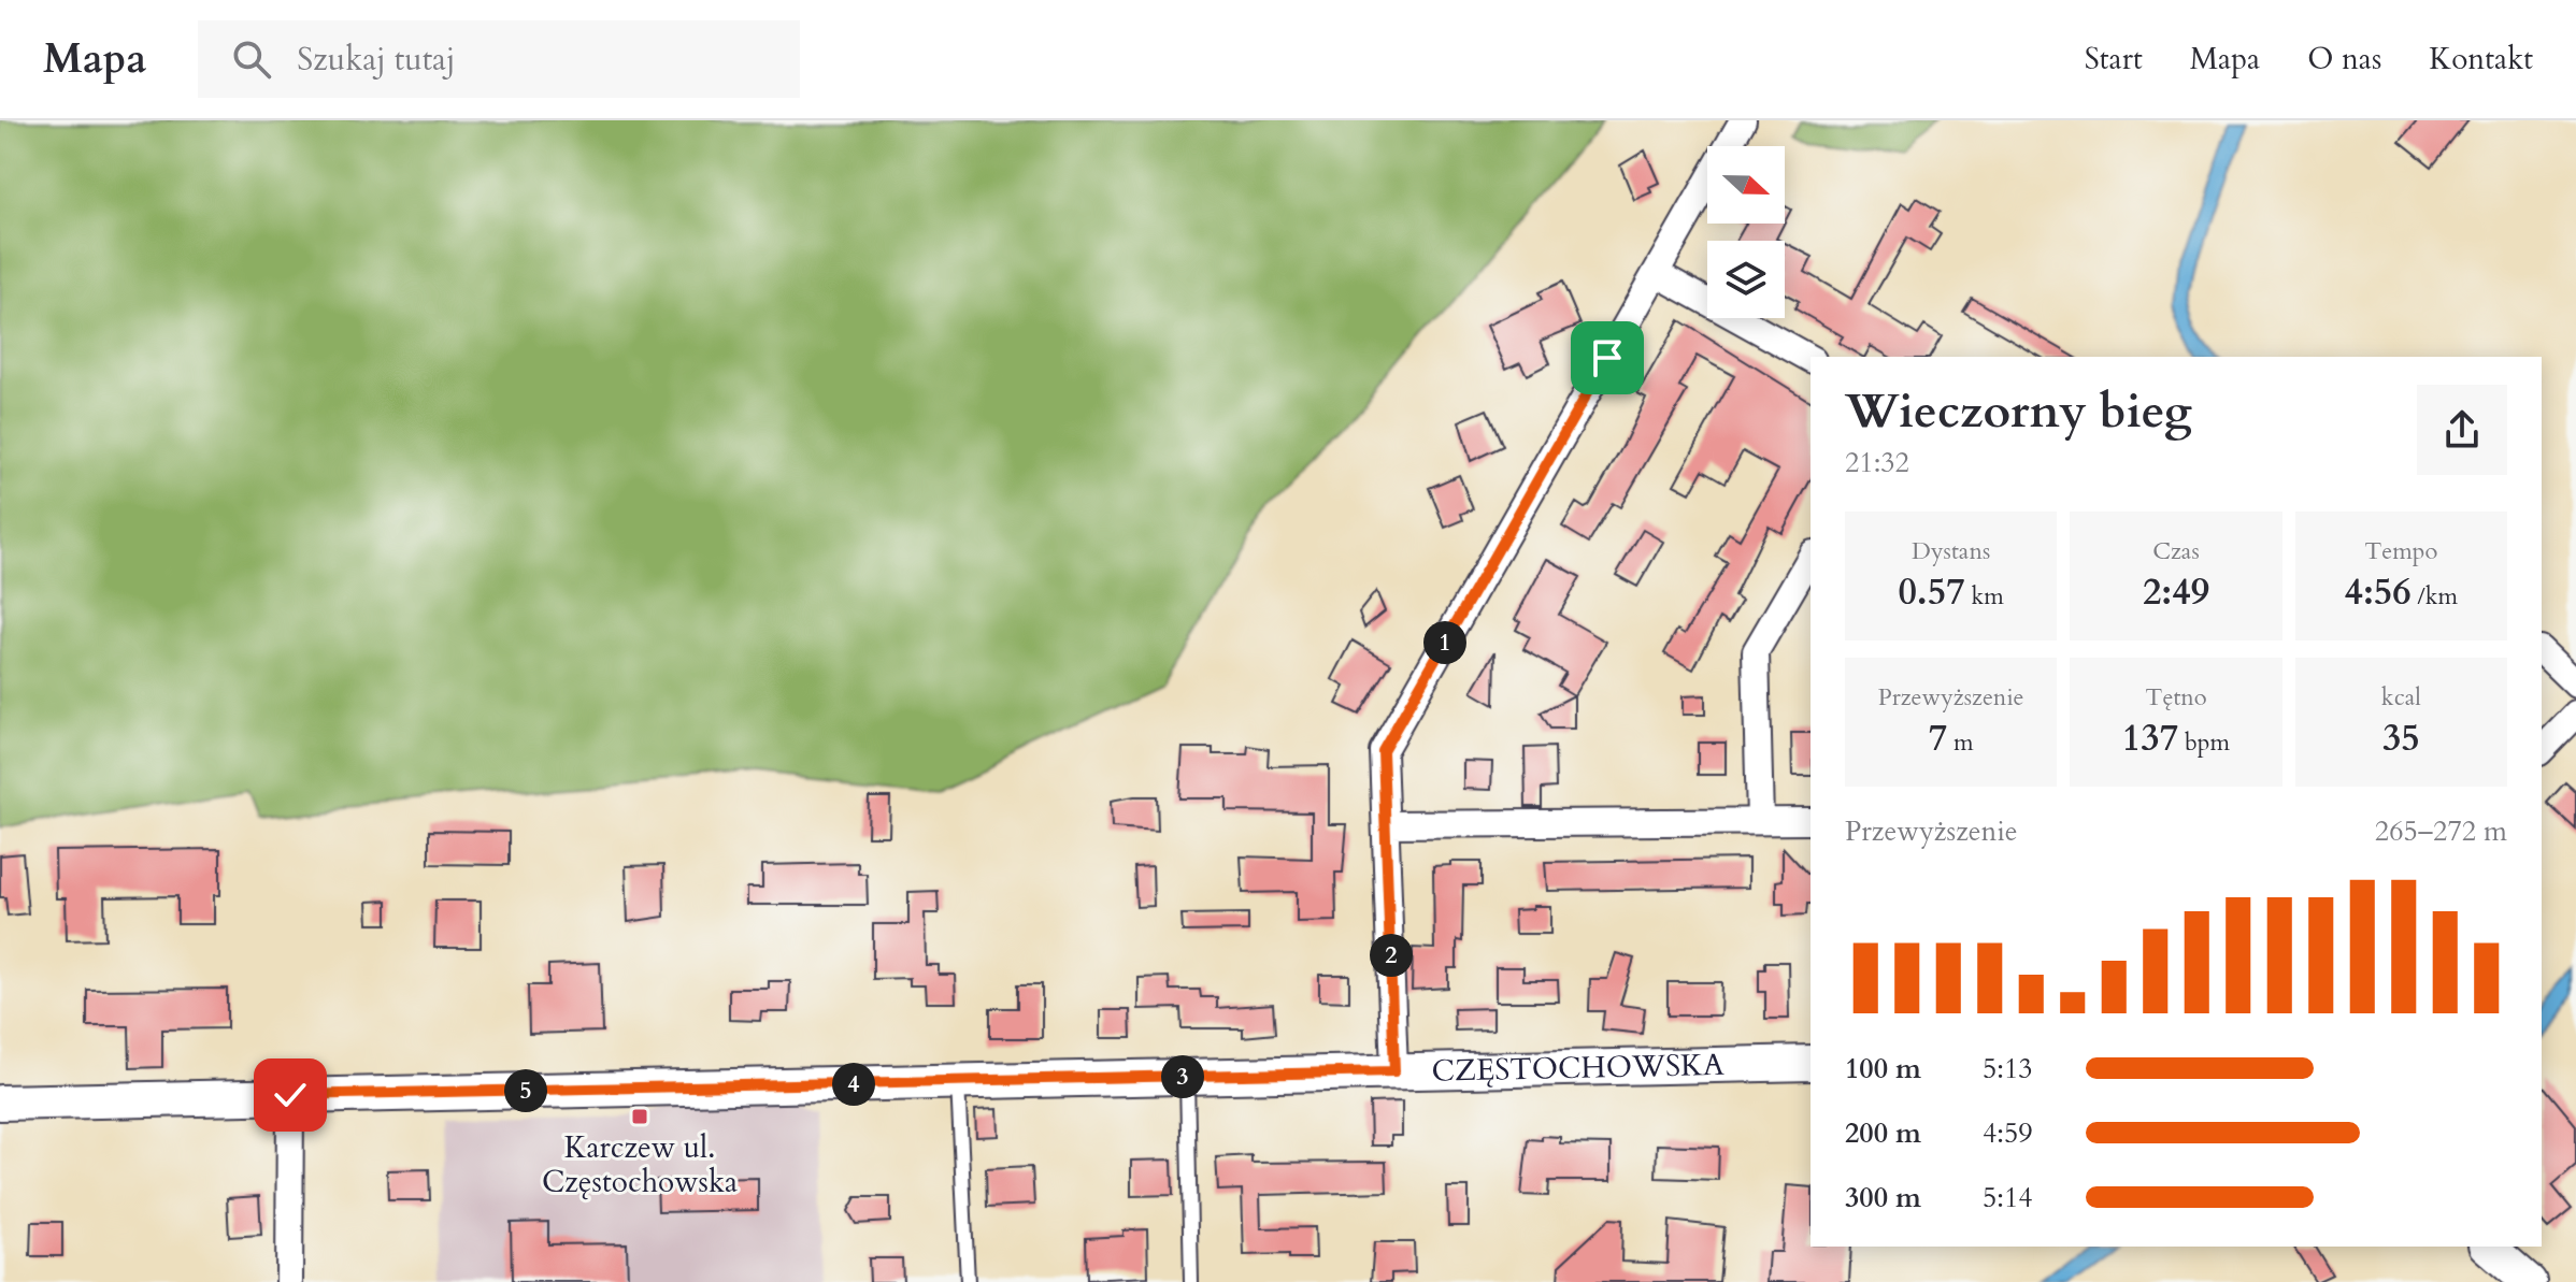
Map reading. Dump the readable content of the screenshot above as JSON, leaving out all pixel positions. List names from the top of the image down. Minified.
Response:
{"streets":{"main road":["CZĘSTOCHOWSKA"]},"places":{"transit":["Karczew ul. Częstochowska"]},"north":"right","page":{"header":"Mapa","search":"Szukaj tutaj","nav":["Start","Mapa","O nas","Kontakt"],"heading":["Wieczorny bieg","21:32"],"stats":[["Dystans","0.57 km"],["Czas","2:49"],["Tempo","4:56 /km"],["Przewyższenie","7 m"],["Tętno","137 bpm"],["kcal","35"]],"pins":["1","2","3","4","5"],"chart":["Przewyższenie","265–272 m"],"list":[{"name":"100 m","note":"5:13"},{"name":"200 m","note":"4:59"},{"name":"300 m","note":"5:14"}]}}
